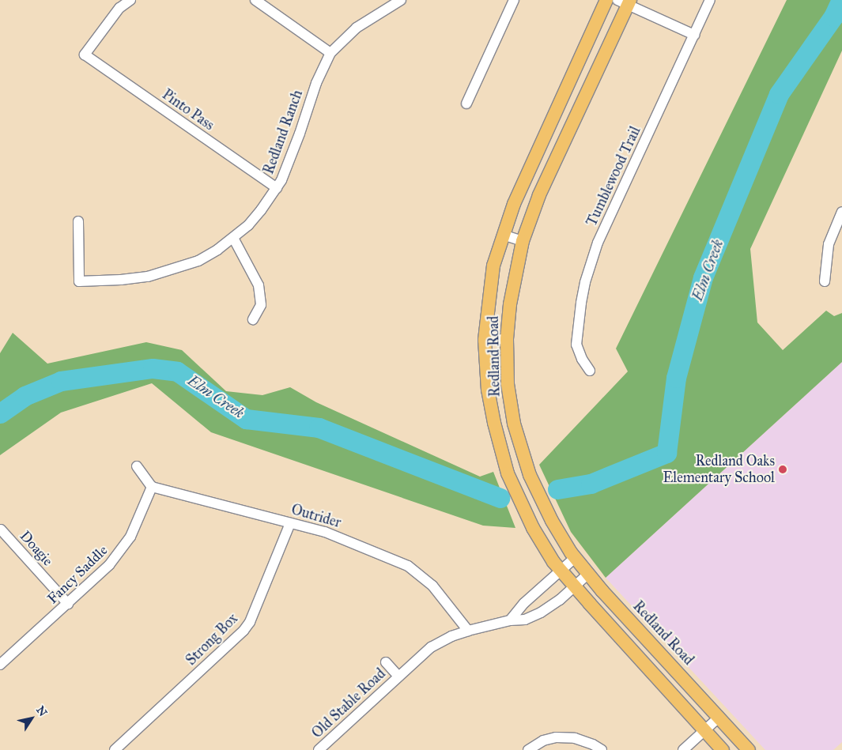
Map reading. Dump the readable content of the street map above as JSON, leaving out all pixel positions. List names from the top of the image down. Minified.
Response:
{"streets":{"main road":["Redland Road"],"street":["Pinto Pass","Redland Ranch","Tumblewood Trail","Outrider","Doagie","Fancy Saddle","Strong Box","Old Stable Road"]},"crossings":[["Pinto Pass","Redland Ranch"],["Redland Road","Old Stable Road"],["Outrider","Fancy Saddle"],["Outrider","Strong Box"],["Outrider","Old Stable Road"],["Doagie","Fancy Saddle"]],"water":["Elm Creek"],"places":["Redland Oaks Elementary School"],"north":"top right"}
